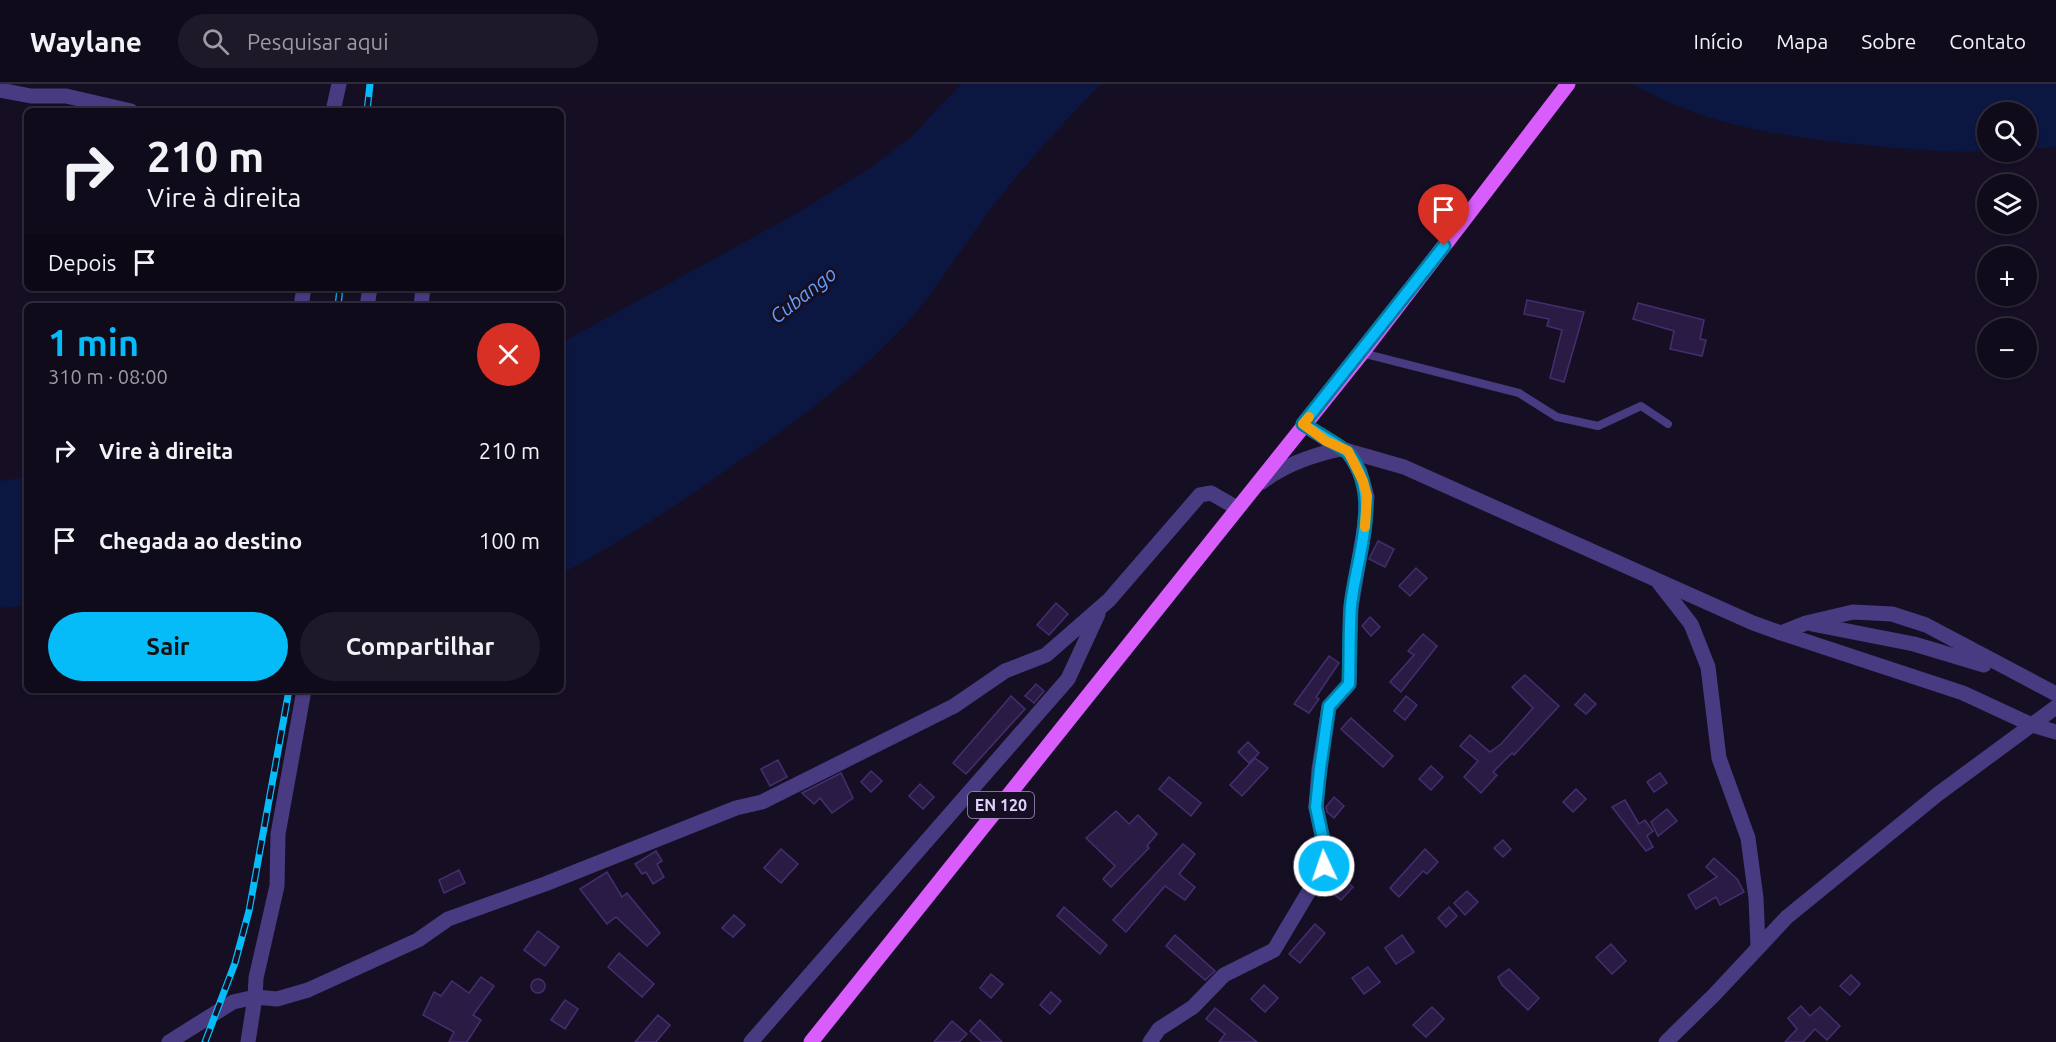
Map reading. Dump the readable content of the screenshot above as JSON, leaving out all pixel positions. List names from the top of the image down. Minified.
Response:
{"streets":{"main road":["EN 120"]},"water":["Cubango"],"page":{"header":"Waylane","search":"Pesquisar aqui","nav":["Início","Mapa","Sobre","Contato"],"map_buttons":["+","−"],"turn":["210 m","Vire à direita"],"then":"Depois","heading":["1 min","310 m · 08:00"],"list":[{"name":"Vire à direita","value":"210 m"},{"name":"Chegada ao destino","value":"100 m"}],"buttons":["Sair","Compartilhar"]}}
